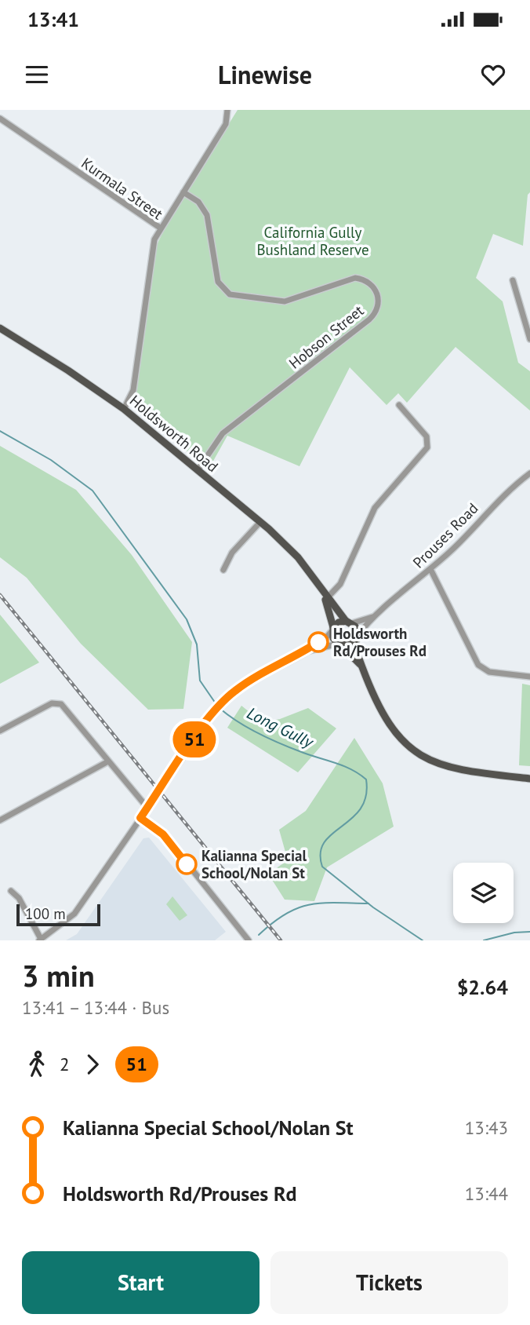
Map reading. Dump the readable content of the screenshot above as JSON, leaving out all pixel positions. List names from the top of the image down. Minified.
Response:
{"streets":{"main road":["Holdsworth Road"],"street":["Kurmala Street","Hobson Street","Prouses Road"]},"crossings":[["Kurmala Street","Holdsworth Road"],["Hobson Street","Holdsworth Road"],["Holdsworth Road","Prouses Road"]],"water":["Long Gully"],"parks":["California Gully Bushland Reserve"],"places":["Holdsworth Rd/Prouses Rd","Kalianna Special School/Nolan St"],"lines":["bus line 51"],"scale_bar":"100 m","page":{"status":"13:41","header":"Linewise","on_map":"51","scale":"100 m","heading":["3 min","13:41 – 13:44 · Bus","$2.64"],"legs":["2","51"],"list":[{"name":"Kalianna Special School/Nolan St","value":"13:43"},{"name":"Holdsworth Rd/Prouses Rd","value":"13:44"}],"buttons":["Start","Tickets"]}}
